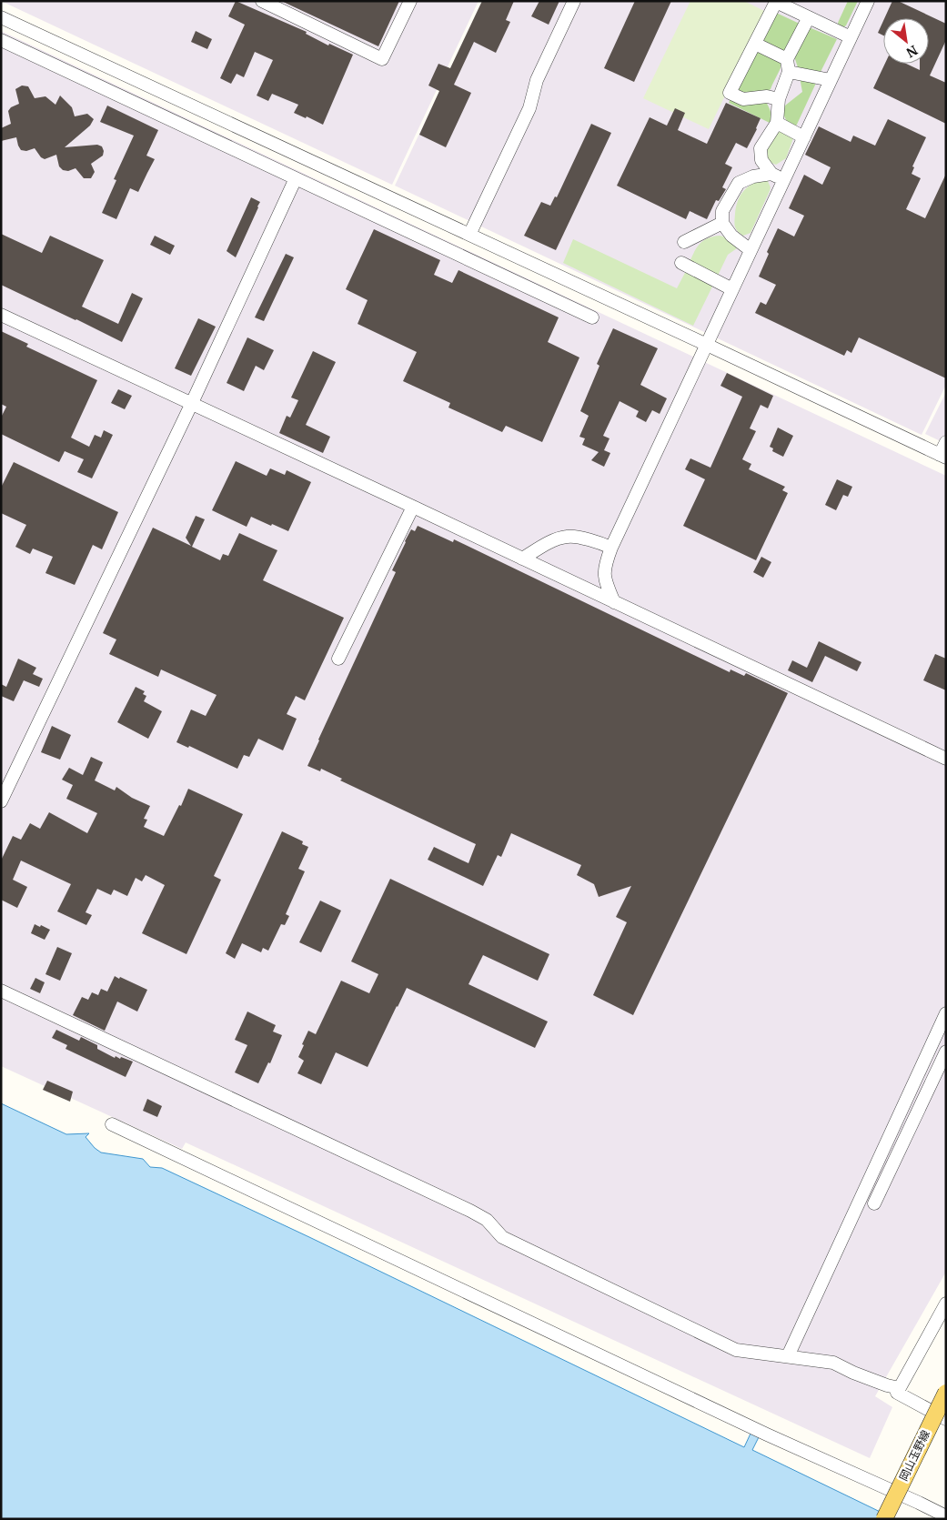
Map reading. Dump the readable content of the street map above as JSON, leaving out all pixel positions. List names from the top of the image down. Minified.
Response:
{"streets":{"main road":["岡山玉野線"]},"north":"bottom right"}
